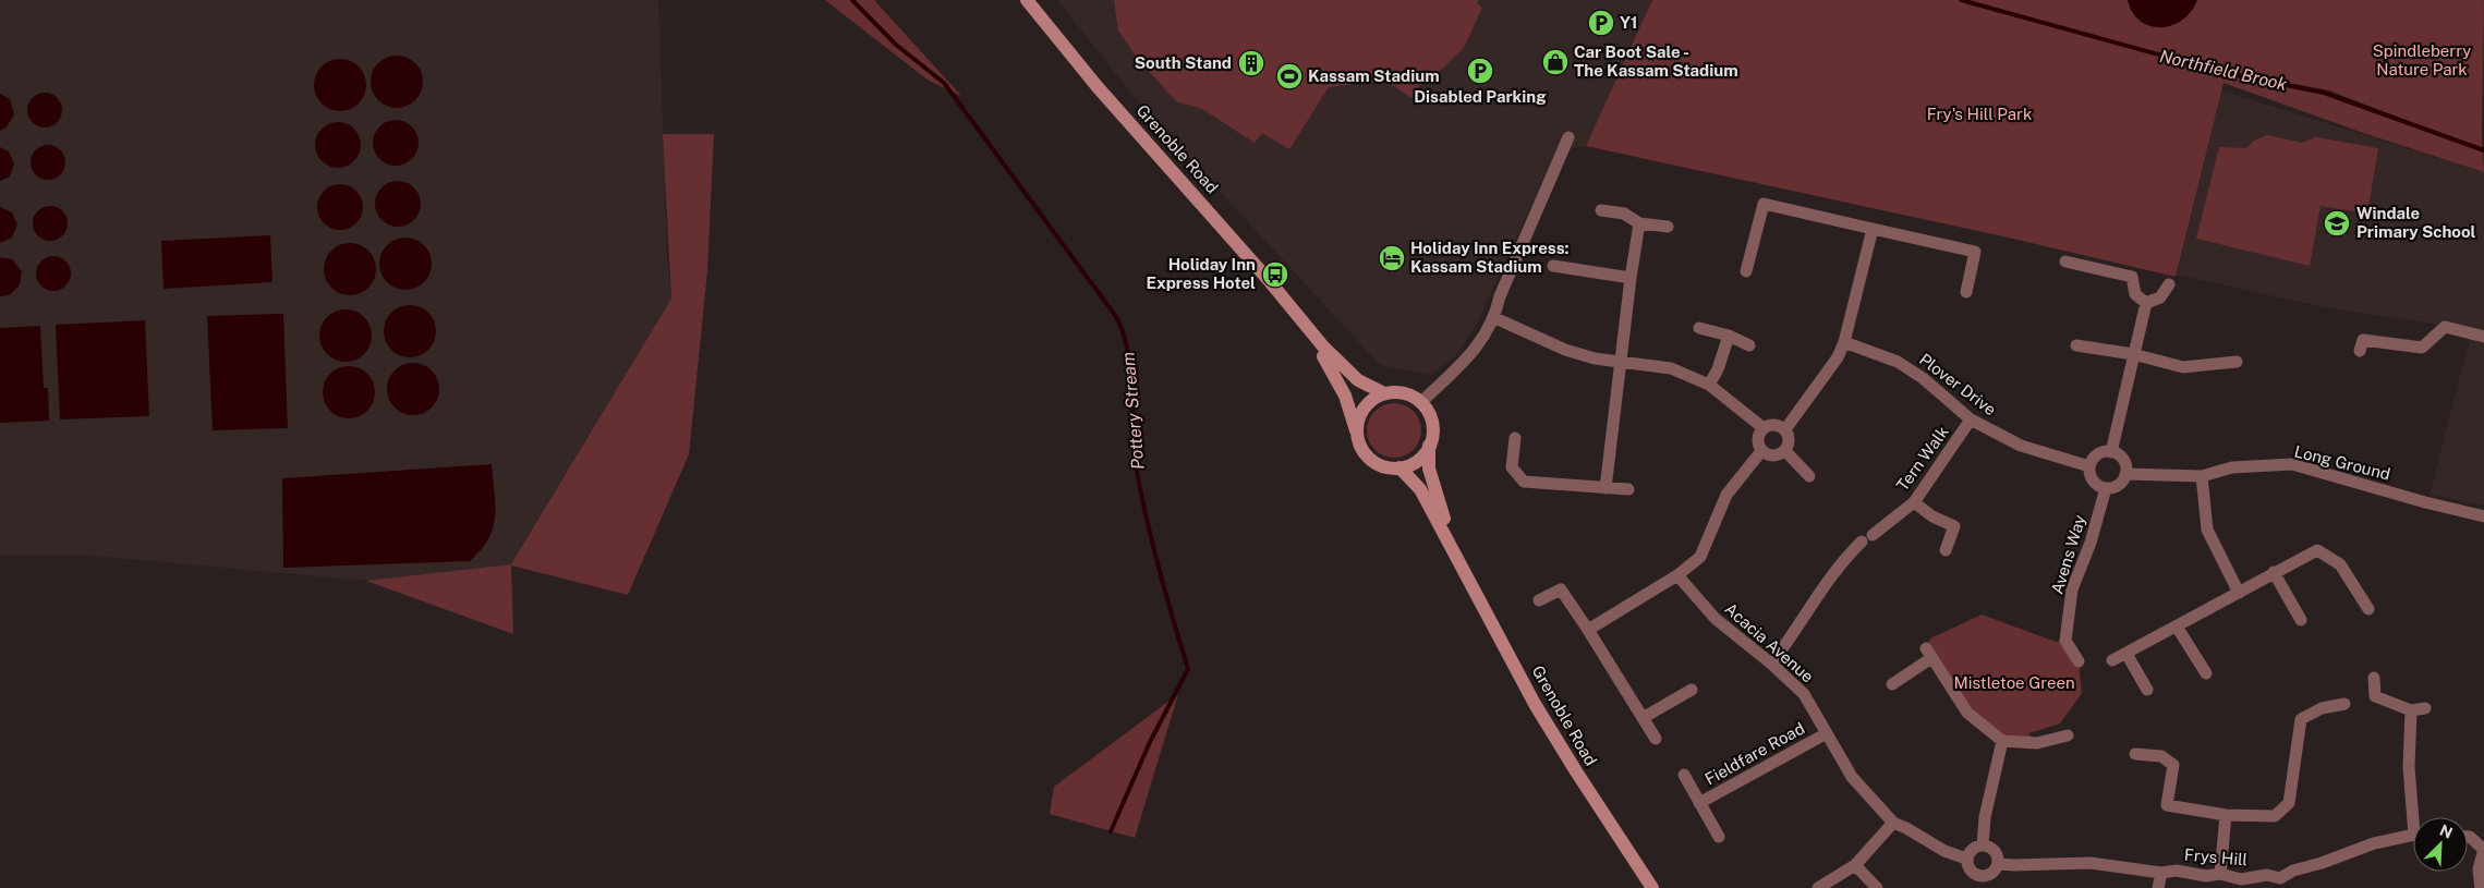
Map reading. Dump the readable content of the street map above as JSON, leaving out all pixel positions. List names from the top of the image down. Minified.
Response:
{"streets":{"street":["Grenoble Road","Plover Drive","Tern Walk","Long Ground","Avens Way","Acacia Avenue","Fieldfare Road","Frys Hill"]},"crossings":[["Plover Drive","Tern Walk"],["Plover Drive","Long Ground"],["Plover Drive","Avens Way"],["Tern Walk","Acacia Avenue"],["Long Ground","Avens Way"],["Acacia Avenue","Fieldfare Road"],["Acacia Avenue","Frys Hill"]],"water":["Northfield Brook","Pottery Stream"],"parks":["Spindleberry Nature Park","Fry's Hill Park","Mistletoe Green"],"places":{"parking":["Y1","Disabled Parking"],"shop":["Car Boot Sale - The Kassam Stadium"],"building":["South Stand"],"sports":["Kassam Stadium"],"school or university":["Windale Primary School"],"hotel":["Holiday Inn Express: Kassam Stadium"],"bus stop":["Holiday Inn Express Hotel"]},"north":"top right"}
